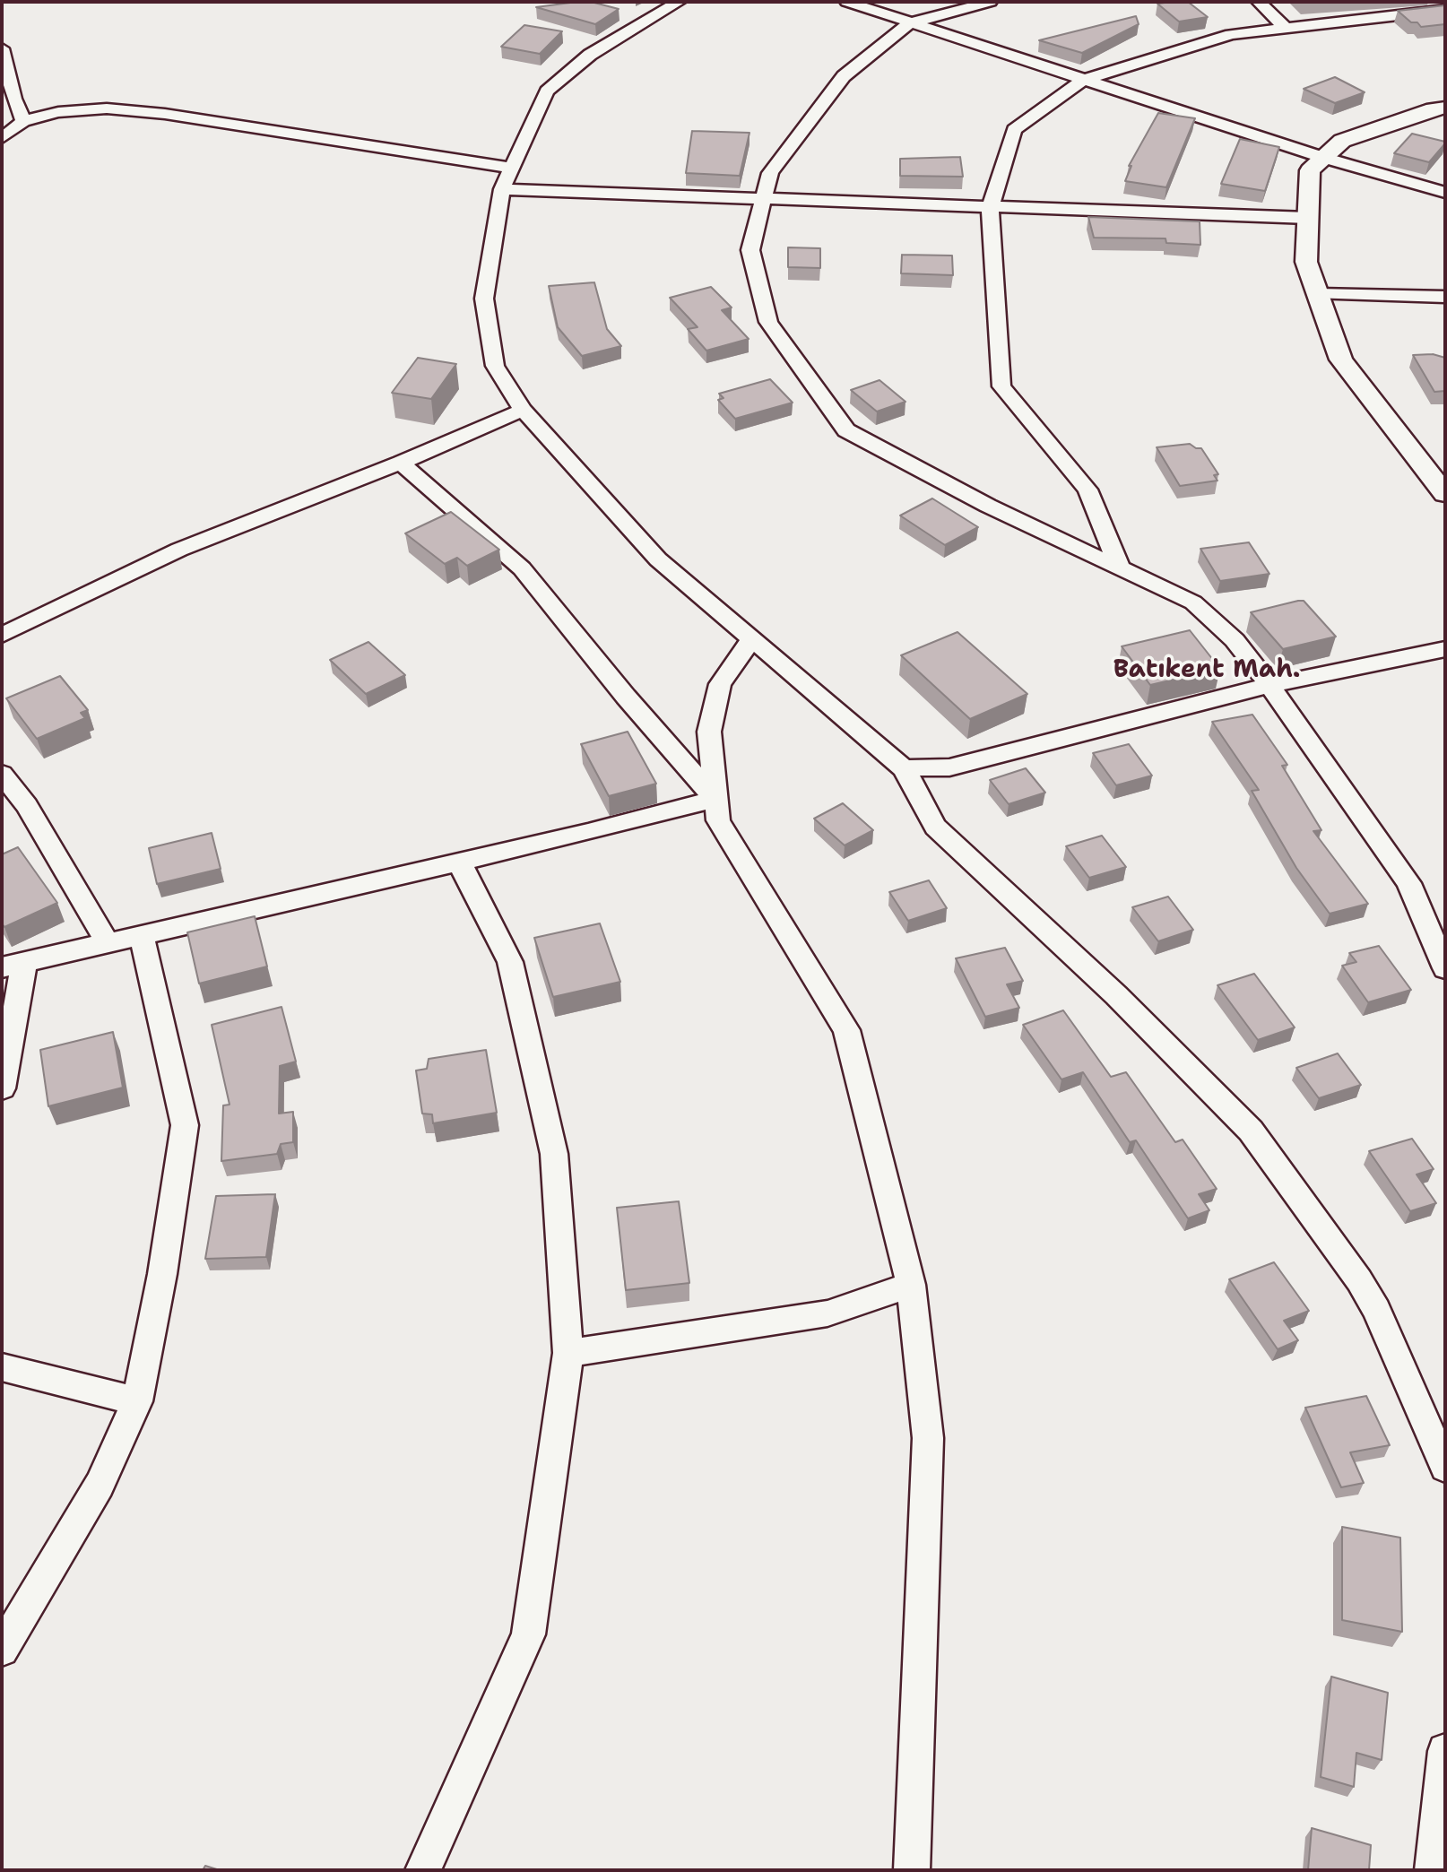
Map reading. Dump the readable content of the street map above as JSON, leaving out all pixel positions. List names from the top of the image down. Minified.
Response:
{"districts":["Batıkent Mah."]}
